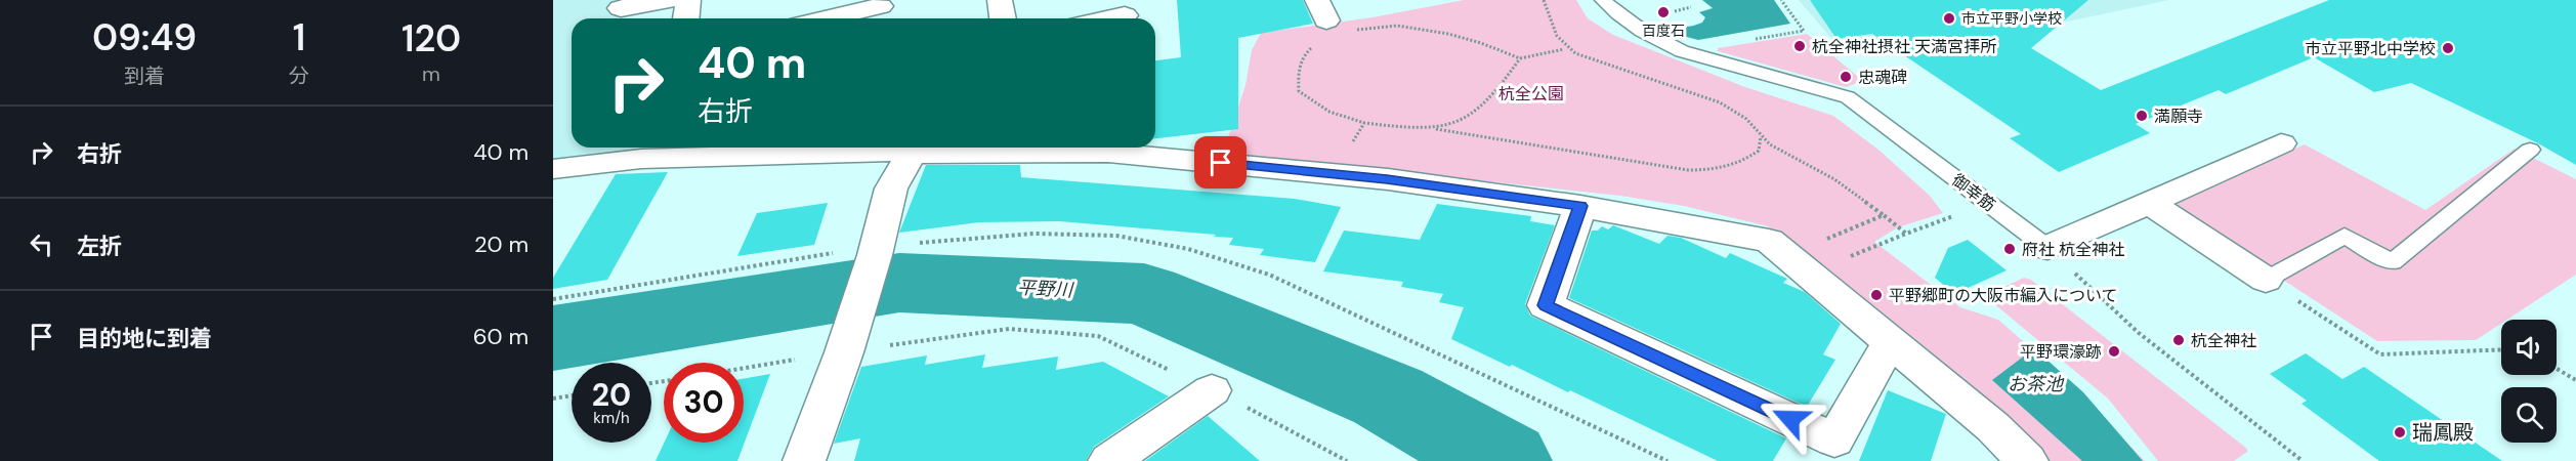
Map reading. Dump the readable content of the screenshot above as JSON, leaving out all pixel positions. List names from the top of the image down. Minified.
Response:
{"streets":{"lane":["御幸筋"]},"water":["平野川","お茶池"],"parks":["杭全公園"],"places":["百度石","市立平野小学校","杭全神社摂社 天満宮拝所","市立平野北中学校","忠魂碑","満願寺","府社 杭全神社","平野郷町の大阪市編入について","杭全神社","平野環濠跡","瑞鳳殿"],"page":{"eta":["09:49","到着","1","分","120","m"],"turn":["40 m","右折"],"list":[{"name":"右折","value":"40 m"},{"name":"左折","value":"20 m"},{"name":"目的地に到着","value":"60 m"}],"speed":"20 km/h","limit":"30"}}
